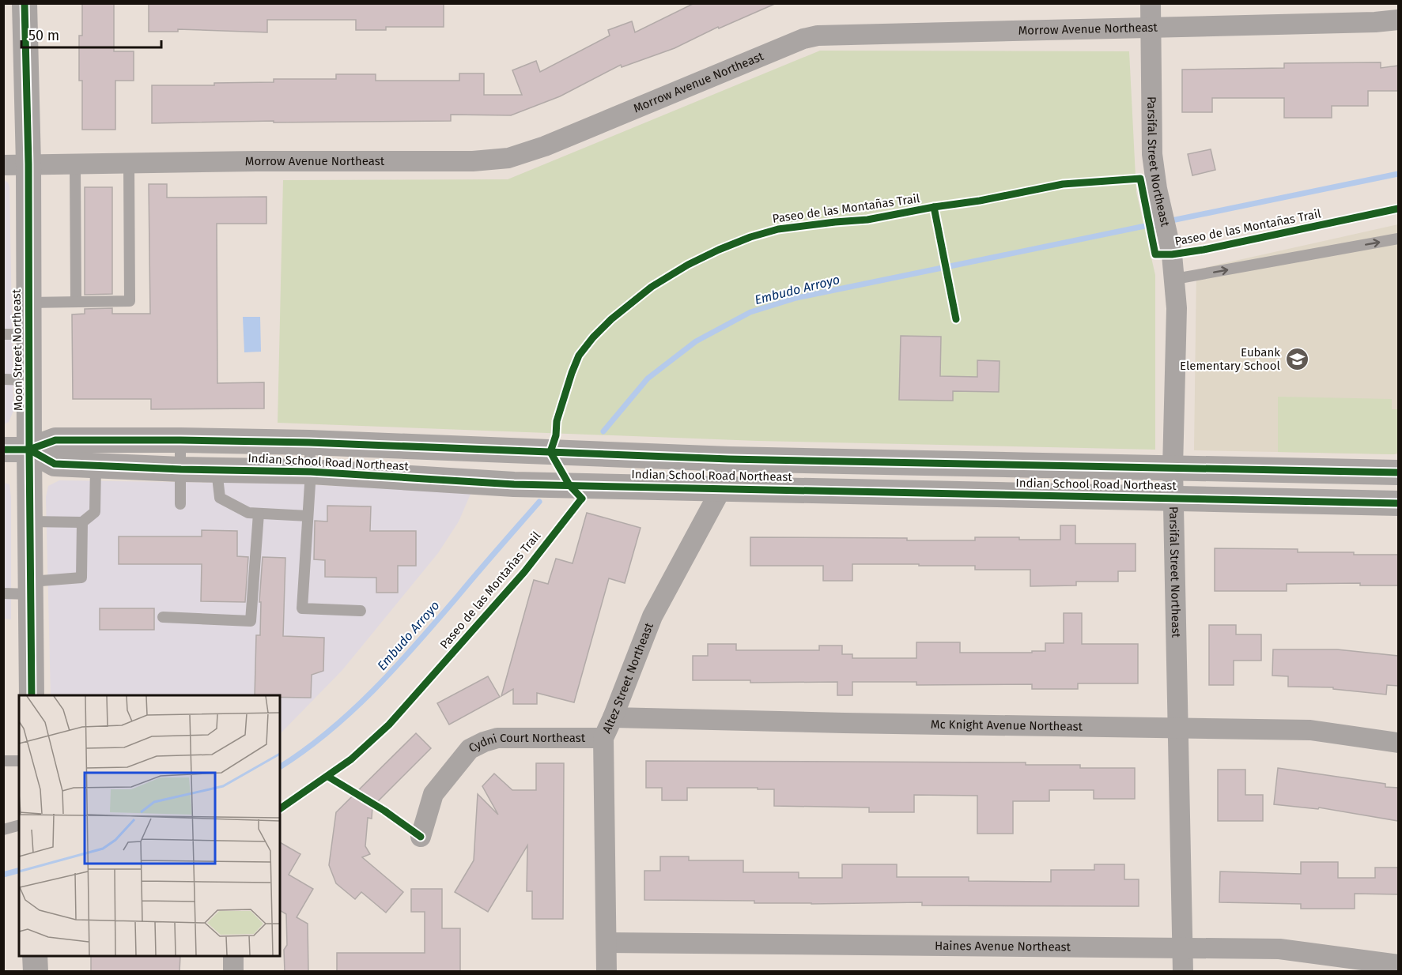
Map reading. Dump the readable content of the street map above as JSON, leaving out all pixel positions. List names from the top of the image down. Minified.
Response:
{"streets":{"street":["Morrow Avenue Northeast","Parsifal Street Northeast","Moon Street Northeast","Indian School Road Northeast","Altez Street Northeast","Mc Knight Avenue Northeast","Cydni Court Northeast","Haines Avenue Northeast"],"cycle path":["Paseo de las Montañas Trail"]},"crossings":[["Morrow Avenue Northeast","Parsifal Street Northeast"],["Morrow Avenue Northeast","Moon Street Northeast"],["Parsifal Street Northeast","Indian School Road Northeast"],["Parsifal Street Northeast","Mc Knight Avenue Northeast"],["Parsifal Street Northeast","Haines Avenue Northeast"],["Moon Street Northeast","Indian School Road Northeast"],["Indian School Road Northeast","Altez Street Northeast"],["Altez Street Northeast","Mc Knight Avenue Northeast"],["Altez Street Northeast","Cydni Court Northeast"],["Altez Street Northeast","Haines Avenue Northeast"]],"water":["Embudo Arroyo"],"places":{"school or university":["Eubank Elementary School"]},"scale_bar":"50 m"}
